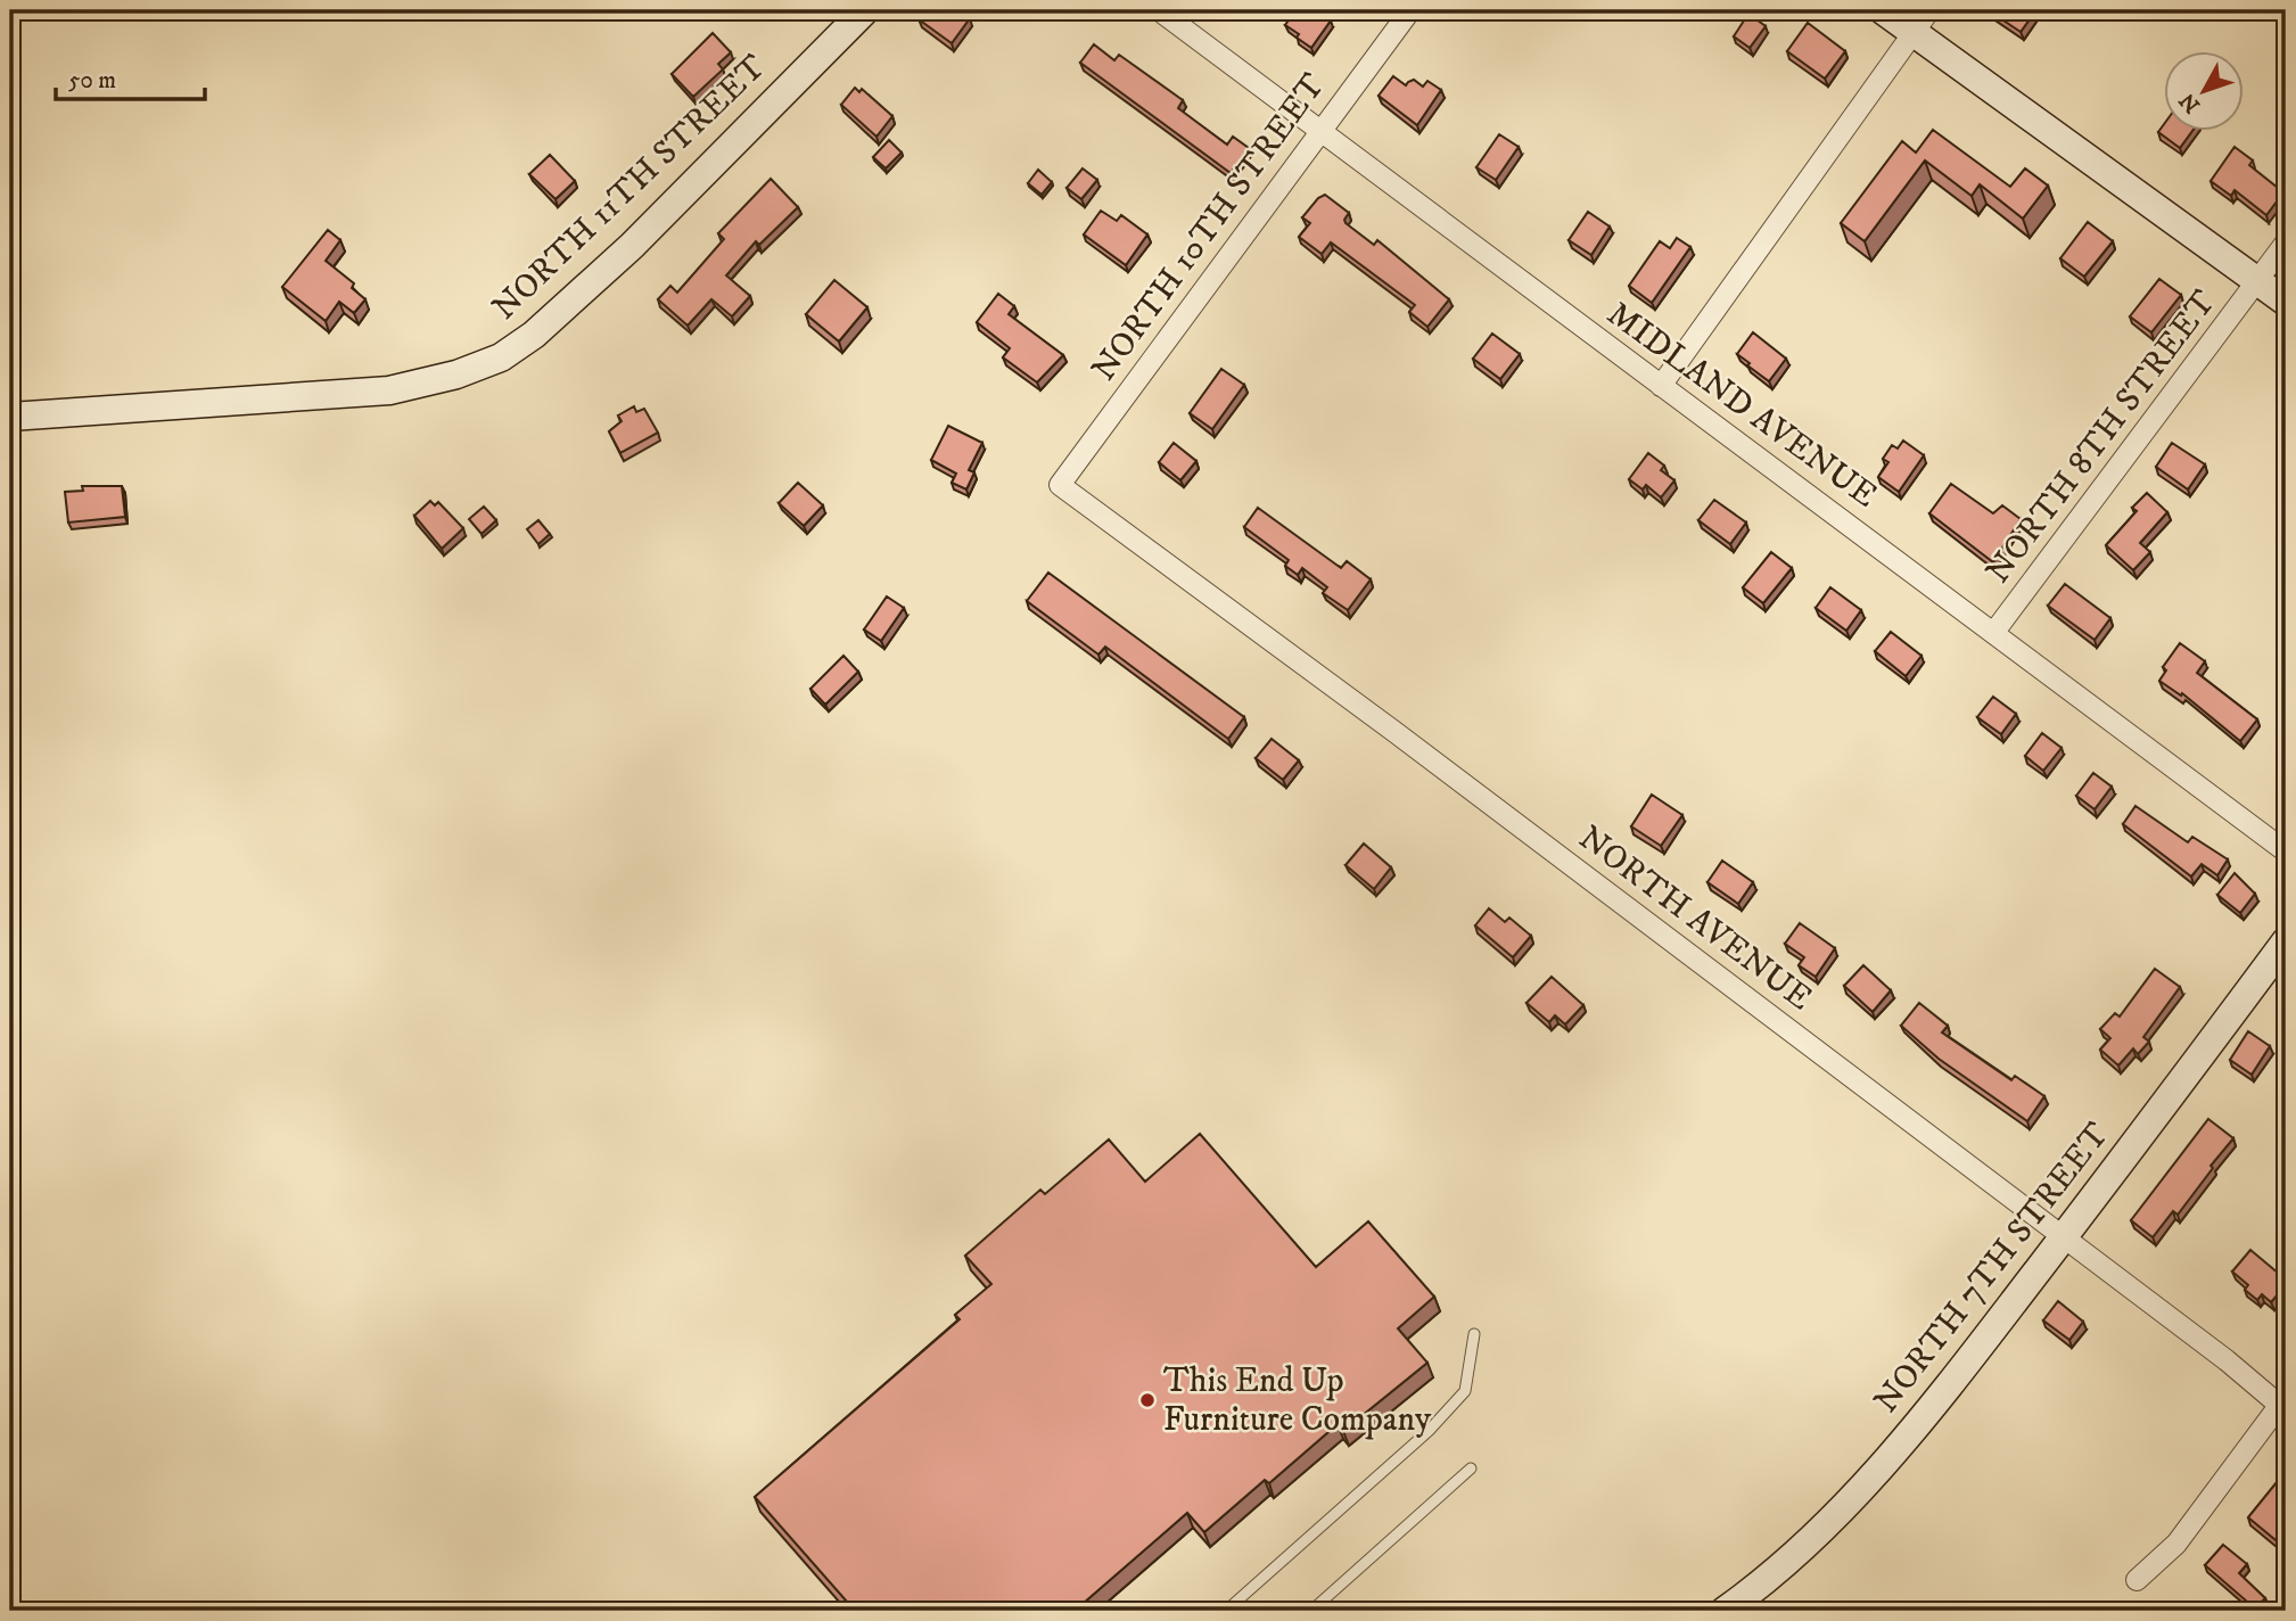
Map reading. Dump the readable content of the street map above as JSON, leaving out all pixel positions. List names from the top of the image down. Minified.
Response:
{"streets":{"street":["NORTH 11TH STREET","NORTH 10TH STREET","MIDLAND AVENUE","NORTH 8TH STREET","NORTH AVENUE","NORTH 7TH STREET"]},"crossings":[["NORTH 10TH STREET","MIDLAND AVENUE"],["NORTH 10TH STREET","NORTH AVENUE"],["MIDLAND AVENUE","NORTH 8TH STREET"],["NORTH AVENUE","NORTH 7TH STREET"]],"places":["This End Up Furniture Company"],"scale_bar":"50 m","north":"bottom left"}
